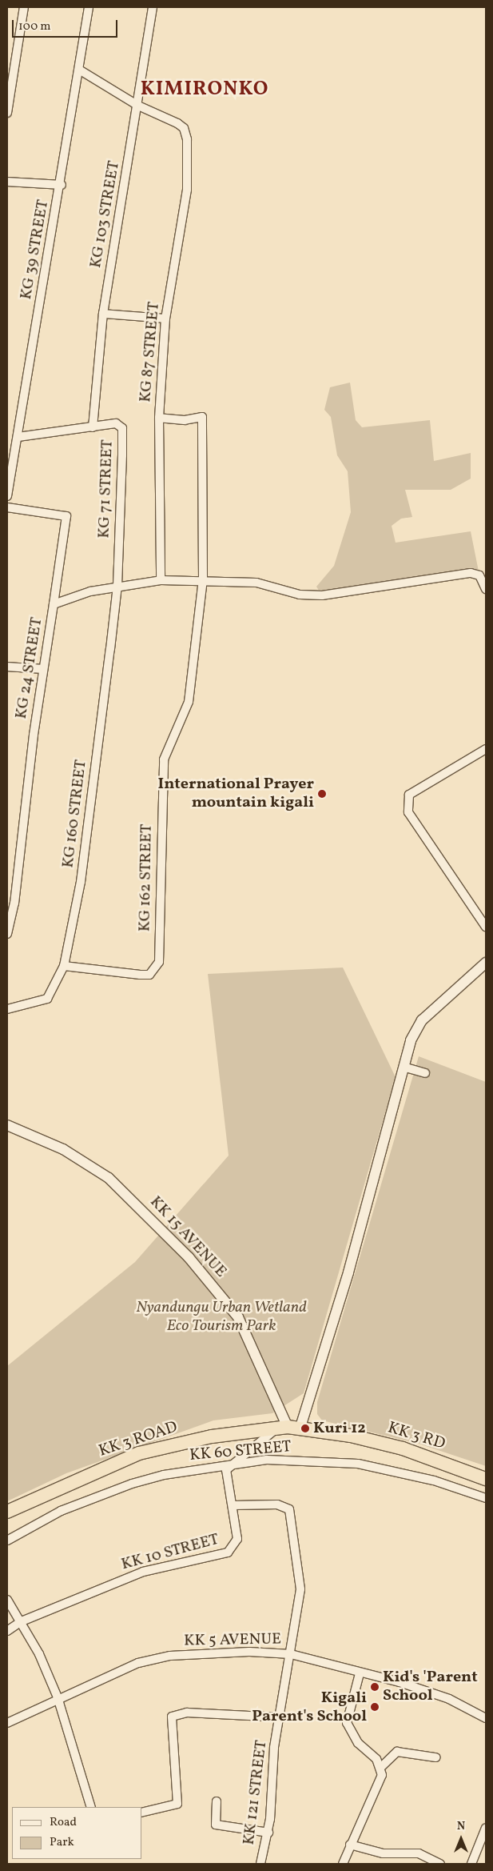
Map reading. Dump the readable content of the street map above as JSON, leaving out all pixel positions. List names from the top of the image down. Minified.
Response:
{"streets":{"highway":["KK 3 RD","KK 3 ROAD"],"street":["KG 103 STREET","KG 39 STREET","KG 87 STREET","KG 71 STREET","KG 24 STREET","KG 160 STREET","KG 162 STREET","KK 15 AVENUE","KK 60 STREET","KK 10 STREET","KK 5 AVENUE","KK 121 STREET"]},"crossings":[["KG 103 STREET","KG 87 STREET"],["KG 103 STREET","KG 71 STREET"],["KG 39 STREET","KG 71 STREET"],["KG 87 STREET","KG 24 STREET"],["KG 71 STREET","KG 24 STREET"],["KG 71 STREET","KG 160 STREET"],["KG 24 STREET","KG 160 STREET"],["KG 24 STREET","KG 162 STREET"],["KG 160 STREET","KG 162 STREET"],["KK 15 AVENUE","KK 3 RD"],["KK 15 AVENUE","KK 3 ROAD"],["KK 3 RD","KK 3 ROAD"],["KK 60 STREET","KK 10 STREET"],["KK 10 STREET","KK 121 STREET"],["KK 5 AVENUE","KK 121 STREET"]],"districts":["KIMIRONKO"],"parks":["Nyandungu Urban Wetland Eco Tourism Park"],"places":["International Prayer mountain kigali","Kuri 12","Kid's 'Parent School","Kigali Parent's School"],"legend":["Road","Park"],"scale_bar":"100 m","north":"top"}
